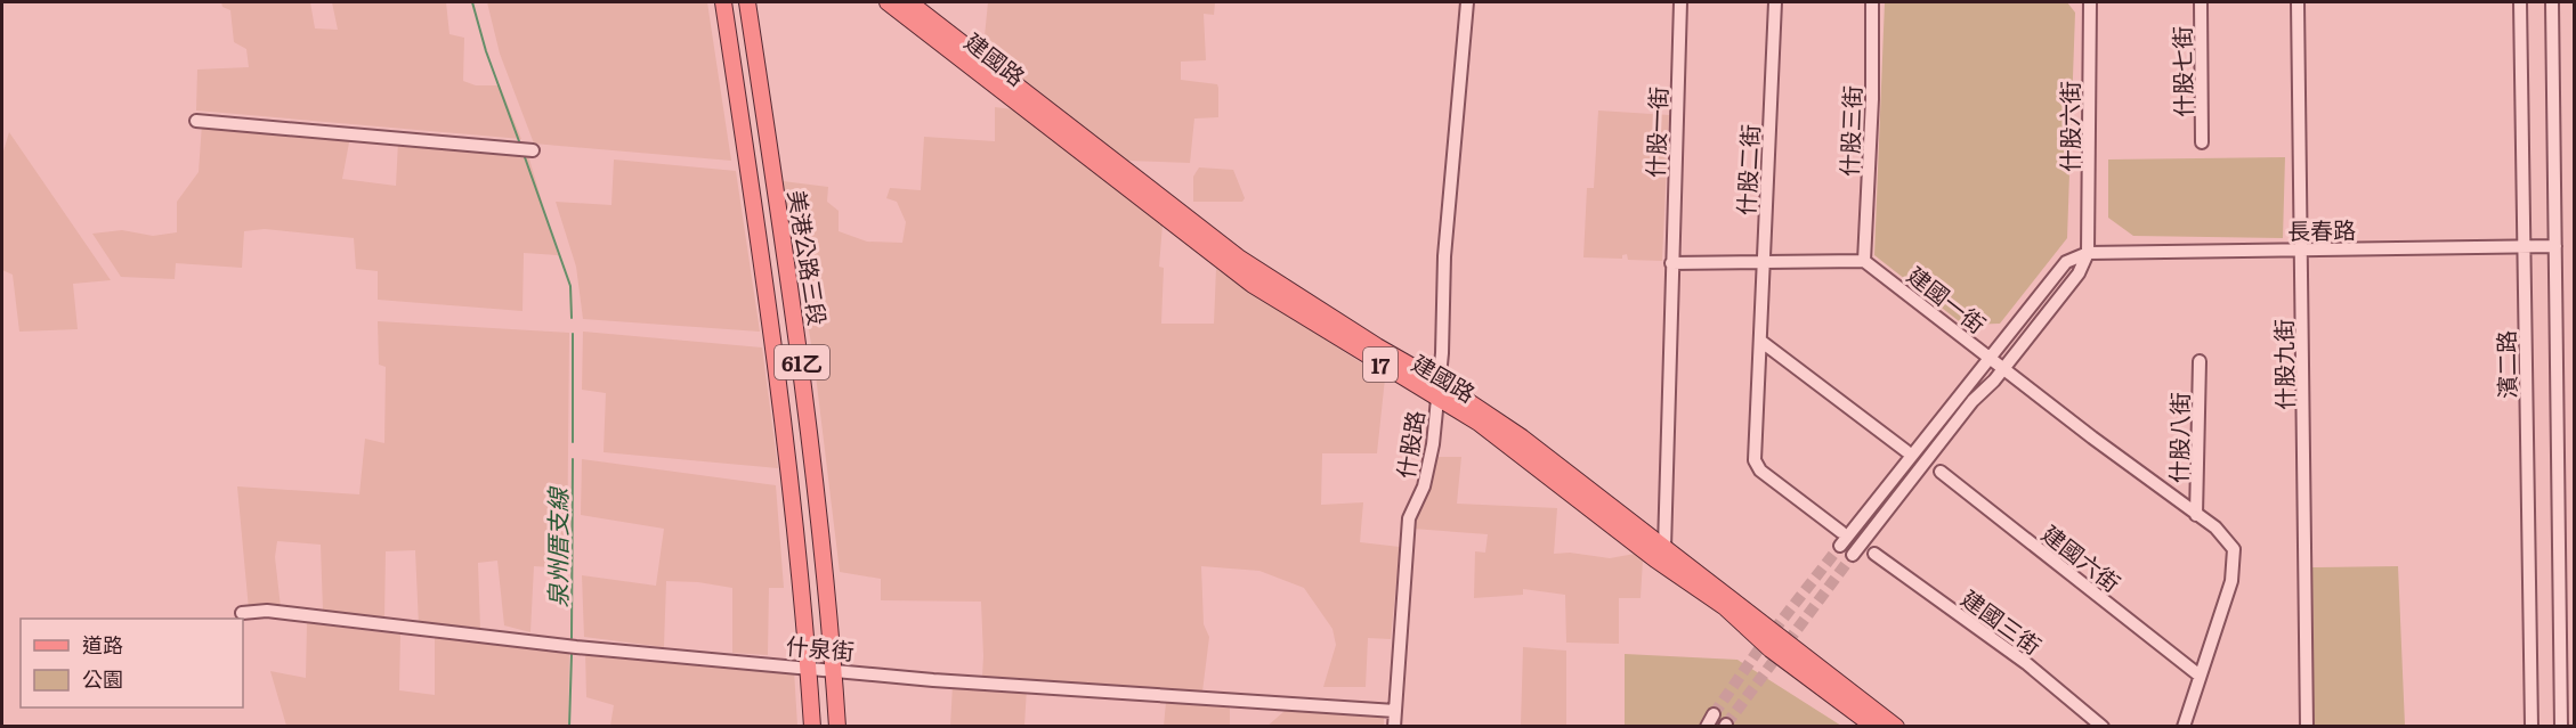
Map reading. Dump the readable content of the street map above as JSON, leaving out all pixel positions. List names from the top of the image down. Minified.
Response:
{"streets":{"main road":["建國路","美港公路三段","61乙","17"],"street":["什股七街","什股六街","什股三街","什股一街","什股二街","長春路","建國一街","什股九街","濱二路","什股八街","什股路","建國六街","建國三街","什泉街"]},"crossings":[["建國路","什股路"],["什股六街","長春路"],["什股三街","建國一街"],["長春路","什股九街"],["長春路","濱二路"],["美港公路三段","什泉街"],["建國一街","什股八街"],["建國一街","建國六街"],["什股路","什泉街"]],"water":["泉州厝支線"],"legend":["道路","公園"]}
